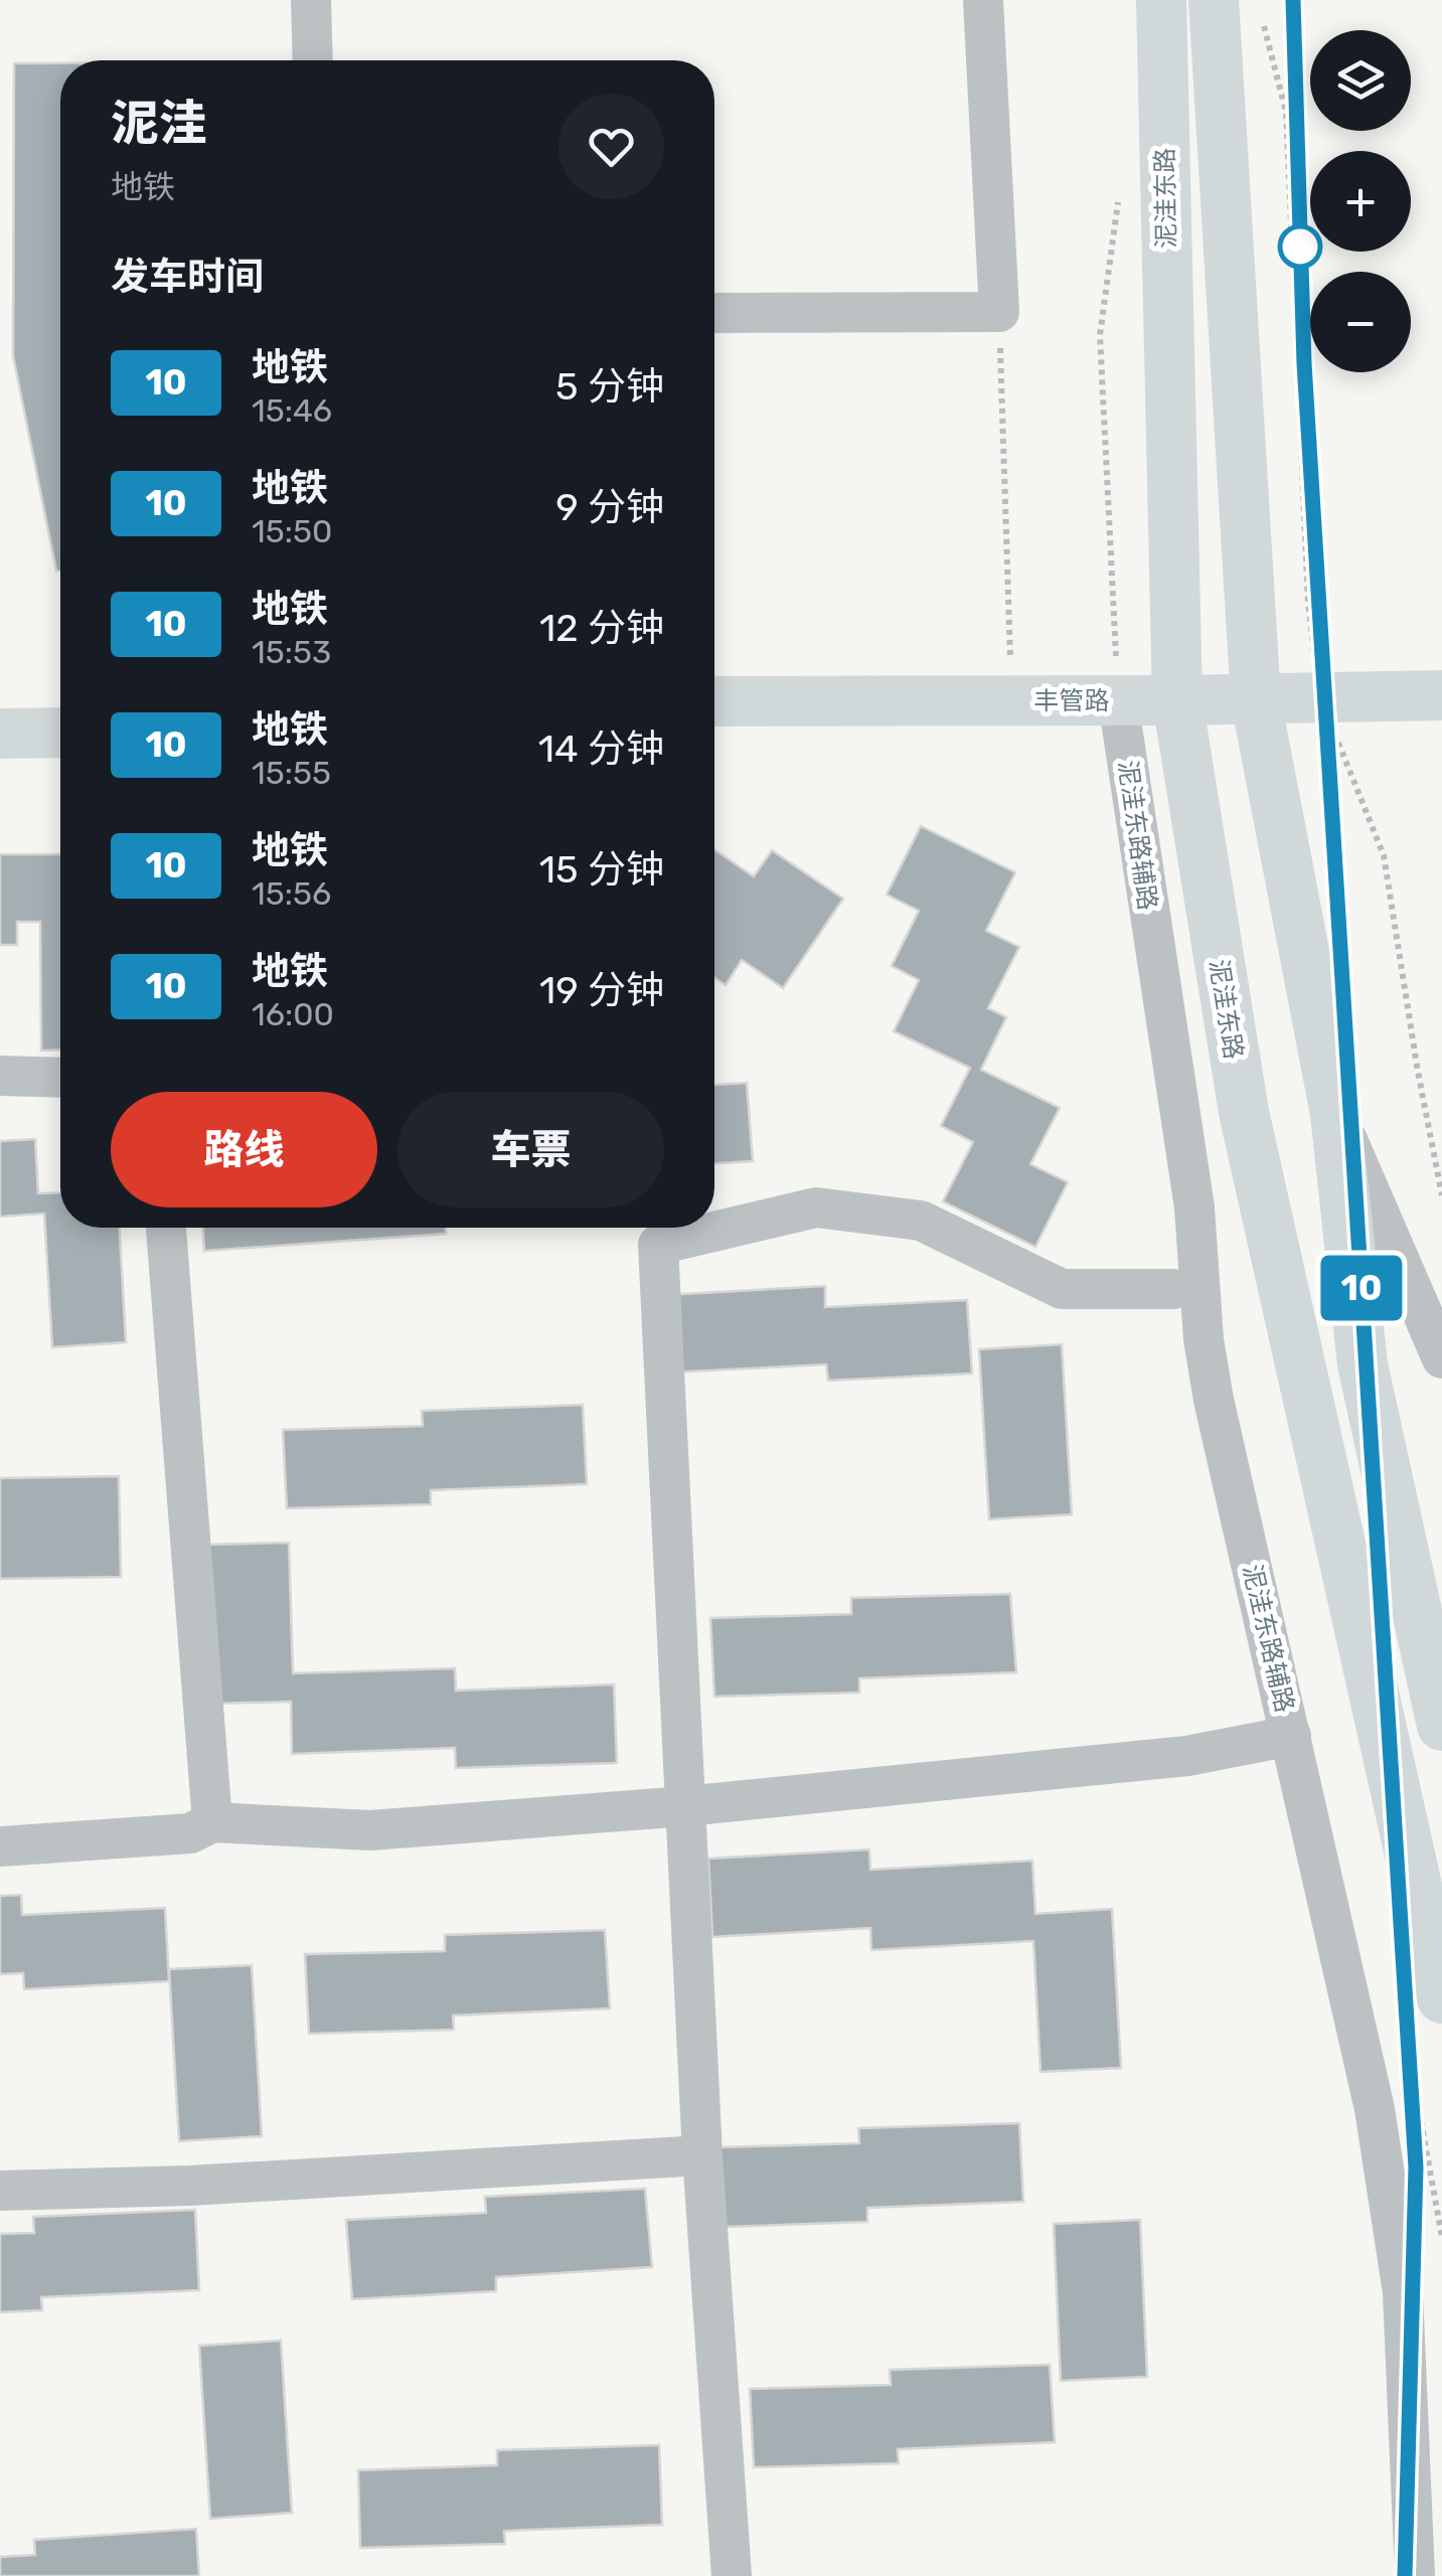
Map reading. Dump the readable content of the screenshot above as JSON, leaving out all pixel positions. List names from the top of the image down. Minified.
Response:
{"streets":{"main road":["泥洼东路","丰管路"],"street":["泥洼东路辅路"]},"crossings":[["泥洼东路","丰管路"],["泥洼东路","泥洼东路辅路"],["丰管路","泥洼东路辅路"]],"lines":["metro line 10"],"page":{"on_map":"10","map_buttons":["+","−"],"heading":[["泥洼","地铁"],"发车时间"],"list":[{"mark":"10","name":"地铁","note":"15:46","value":"5 分钟"},{"mark":"10","name":"地铁","note":"15:50","value":"9 分钟"},{"mark":"10","name":"地铁","note":"15:53","value":"12 分钟"},{"mark":"10","name":"地铁","note":"15:55","value":"14 分钟"},{"mark":"10","name":"地铁","note":"15:56","value":"15 分钟"},{"mark":"10","name":"地铁","note":"16:00","value":"19 分钟"}],"buttons":["路线","车票"]}}
